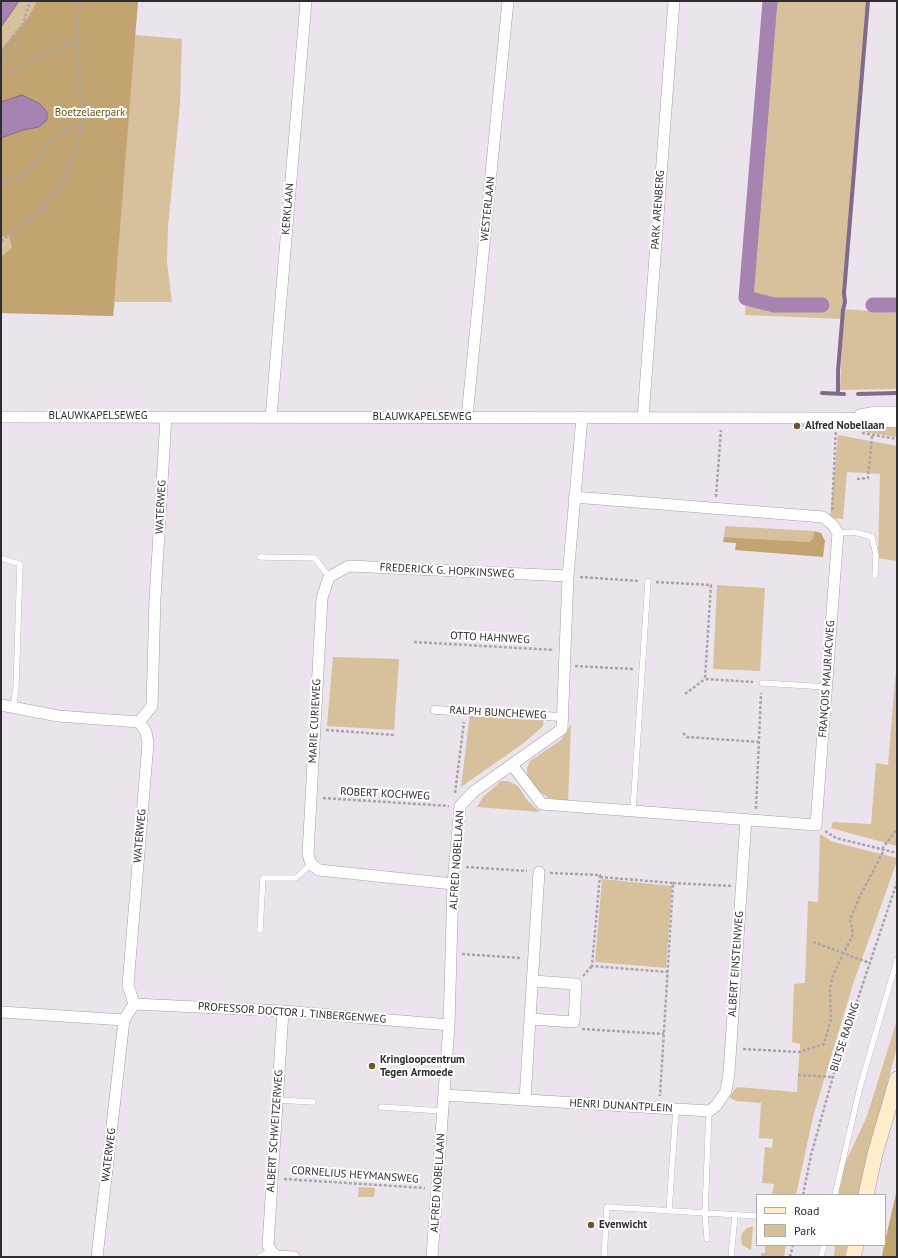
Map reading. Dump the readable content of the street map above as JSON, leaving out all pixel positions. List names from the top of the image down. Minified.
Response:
{"streets":{"street":["KERKLAAN","WESTERLAAN","PARK ARENBERG","BLAUWKAPELSEWEG","WATERWEG","FREDERICK G. HOPKINSWEG","FRANÇOIS MAURIACWEG","RALPH BUNCHEWEG","MARIE CURIEWEG","ALFRED NOBELLAAN","ALBERT EINSTEINWEG","PROFESSOR DOCTOR J. TINBERGENWEG","HENRI DUNANTPLEIN","ALBERT SCHWEITZERWEG"],"path":["OTTO HAHNWEG","ROBERT KOCHWEG","BILTSE RADING","CORNELIUS HEYMANSWEG"]},"crossings":[["KERKLAAN","BLAUWKAPELSEWEG"],["WESTERLAAN","BLAUWKAPELSEWEG"],["PARK ARENBERG","BLAUWKAPELSEWEG"],["BLAUWKAPELSEWEG","WATERWEG"],["BLAUWKAPELSEWEG","ALFRED NOBELLAAN"],["WATERWEG","PROFESSOR DOCTOR J. TINBERGENWEG"],["FREDERICK G. HOPKINSWEG","MARIE CURIEWEG"],["FREDERICK G. HOPKINSWEG","ALFRED NOBELLAAN"],["OTTO HAHNWEG","ALFRED NOBELLAAN"],["RALPH BUNCHEWEG","ALFRED NOBELLAAN"],["MARIE CURIEWEG","ROBERT KOCHWEG"],["ROBERT KOCHWEG","ALFRED NOBELLAAN"],["ALFRED NOBELLAAN","PROFESSOR DOCTOR J. TINBERGENWEG"],["ALFRED NOBELLAAN","HENRI DUNANTPLEIN"],["ALFRED NOBELLAAN","CORNELIUS HEYMANSWEG"],["ALBERT EINSTEINWEG","HENRI DUNANTPLEIN"],["PROFESSOR DOCTOR J. TINBERGENWEG","ALBERT SCHWEITZERWEG"],["ALBERT SCHWEITZERWEG","CORNELIUS HEYMANSWEG"]],"parks":["Boetzelaerpark"],"places":["Alfred Nobellaan","Kringloopcentrum Tegen Armoede","Evenwicht"],"legend":["Road","Park"]}
